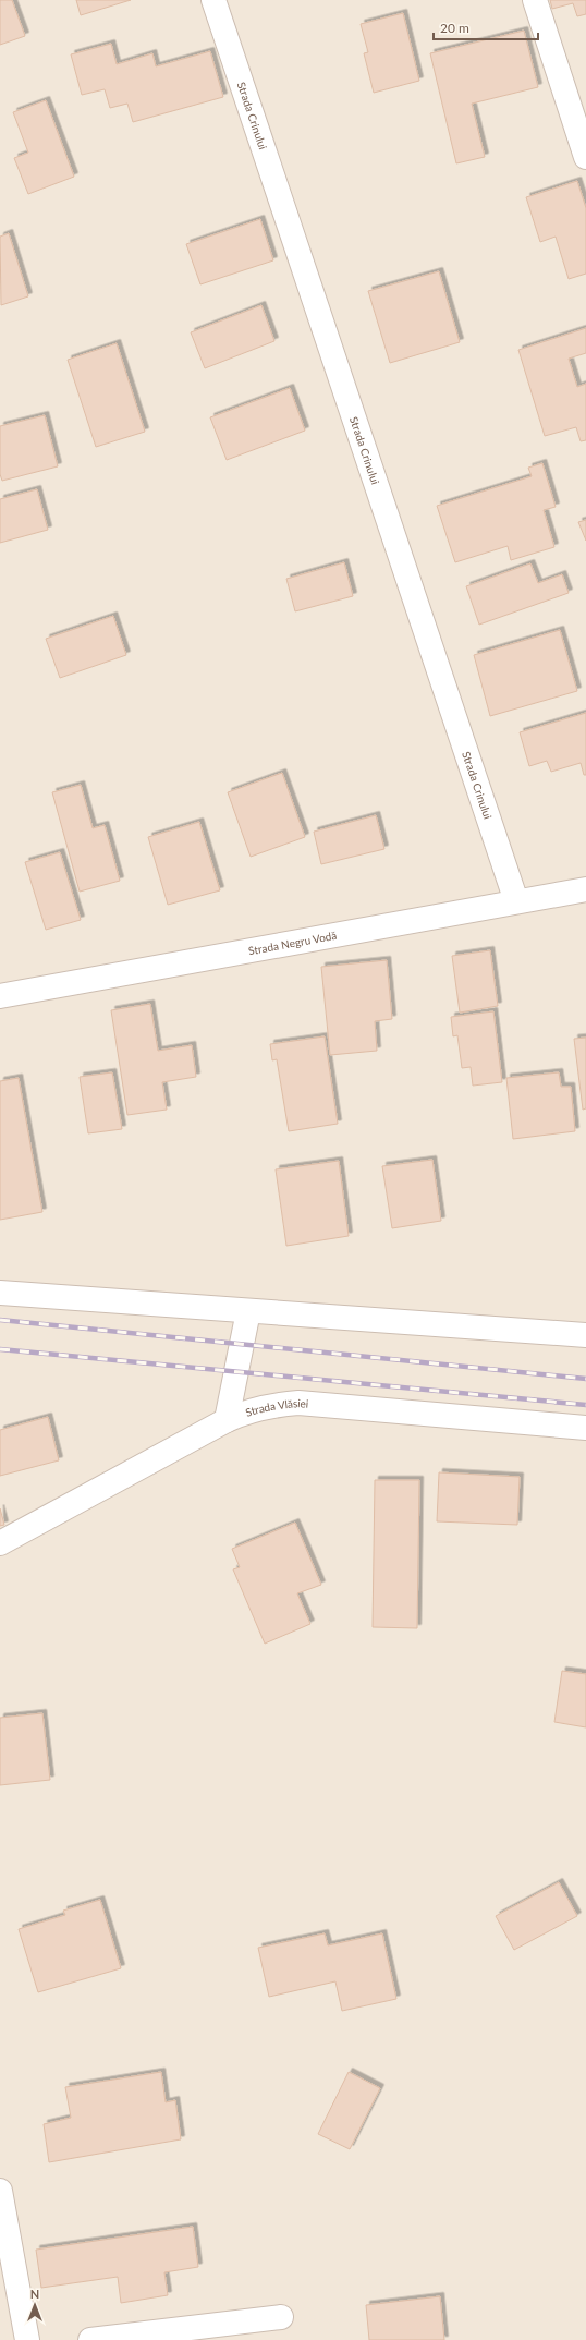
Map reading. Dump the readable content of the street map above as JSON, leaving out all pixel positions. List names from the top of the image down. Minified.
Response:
{"streets":{"street":["Strada Crinului","Strada Negru Vodă","Strada Vlăsiei"]},"crossings":[["Strada Crinului","Strada Negru Vodă"]],"scale_bar":"20 m","north":"top"}
